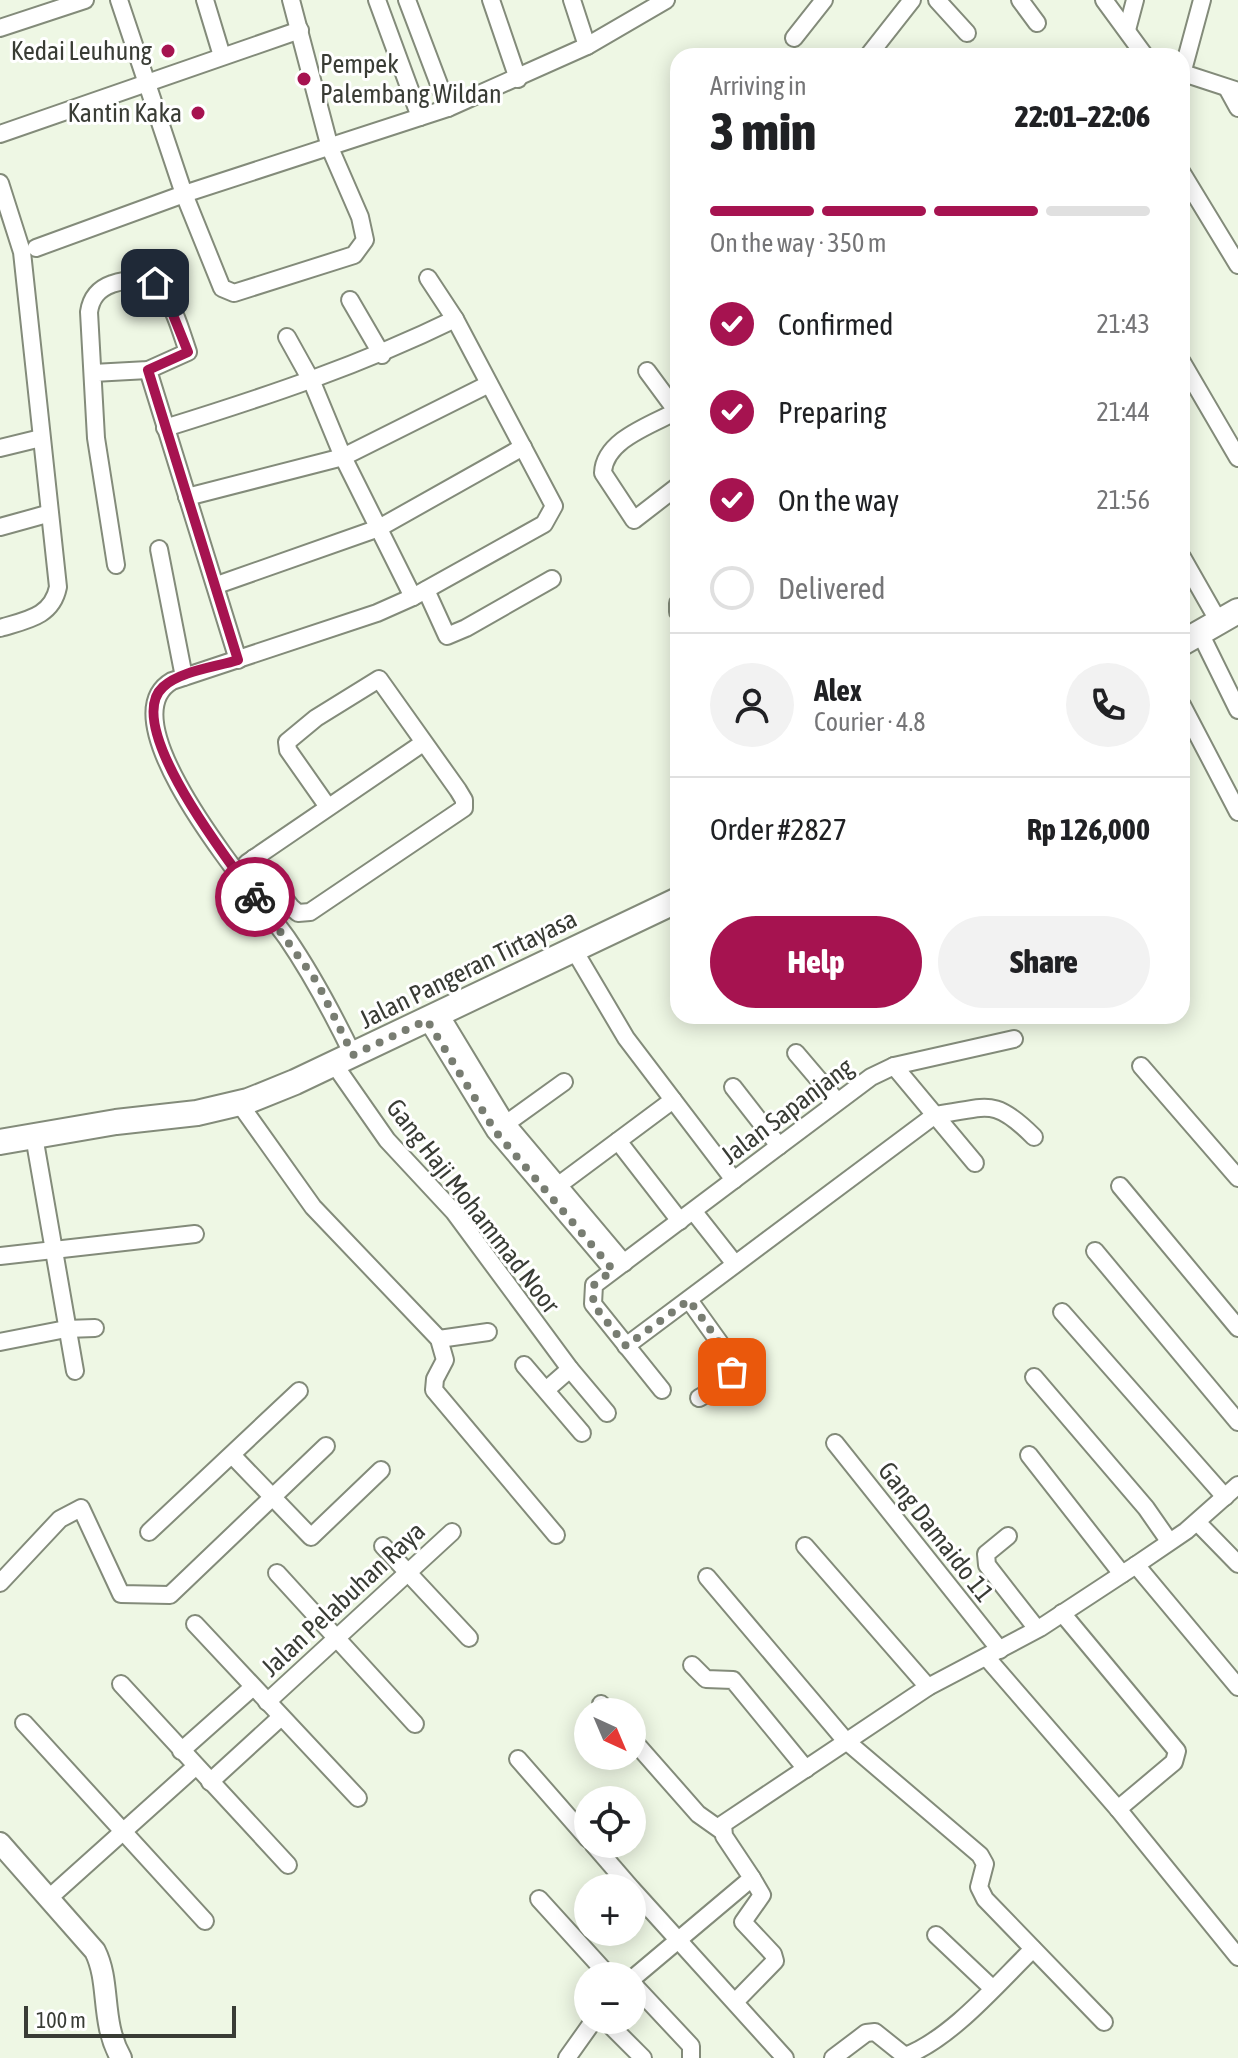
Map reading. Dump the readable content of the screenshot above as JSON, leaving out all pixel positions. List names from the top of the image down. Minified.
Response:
{"streets":{"main road":["Jalan Pangeran Tirtayasa"],"street":["Jalan Sapanjang","Gang Haji Mohammad Noor","Gang Damaido 11","Jalan Pelabuhan Raya"]},"crossings":[["Jalan Pangeran Tirtayasa","Gang Haji Mohammad Noor"]],"places":["Kedai Leuhung","Pempek Palembang Wildan","Kantin Kaka"],"scale_bar":"100 m","north":"bottom right","page":{"heading":["3 min","Arriving in","22:01–22:06"],"panel":["Alex","Courier · 4.8","Order #2827","Rp 126,000"],"bar":"On the way · 350 m","list":[["Confirmed","21:43"],["Preparing","21:44"],["On the way","21:56"],"Delivered"],"buttons":["Help","Share"],"map_buttons":["+","−"],"scale":"100 m"}}
